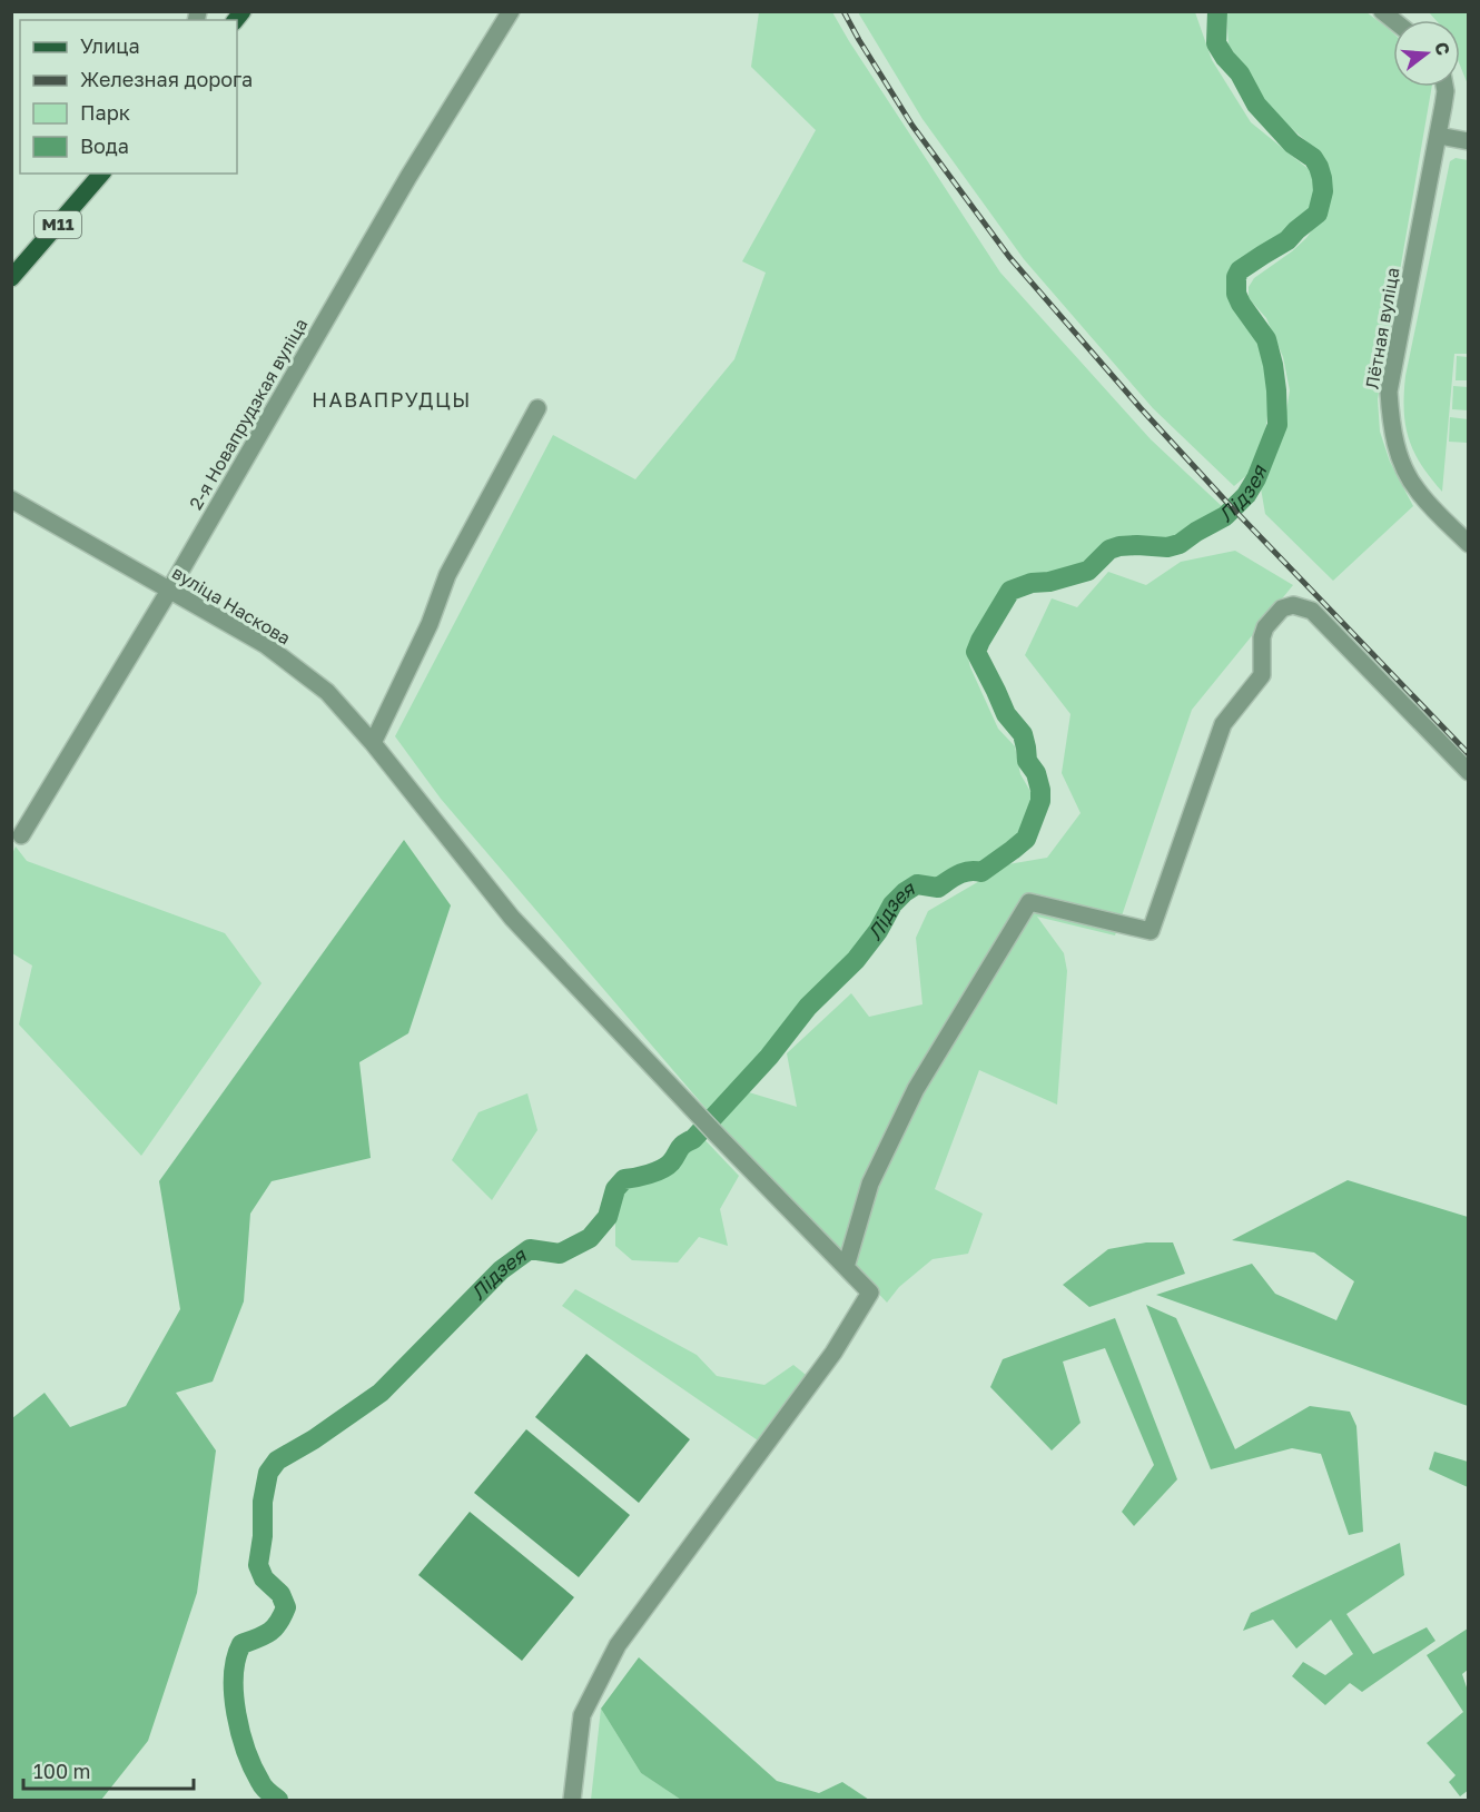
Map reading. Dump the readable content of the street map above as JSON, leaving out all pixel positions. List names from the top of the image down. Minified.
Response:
{"streets":{"main road":["М11"],"street":["Лётная вуліца","2-я Новапрудзкая вуліца","вуліца Наскова"]},"crossings":[["2-я Новапрудзкая вуліца","вуліца Наскова"]],"districts":["НАВАПРУДЦЫ"],"water":["Лідзея"],"legend":["Улица","Железная дорога","Парк","Вода"],"scale_bar":"100 m","north":"right"}
